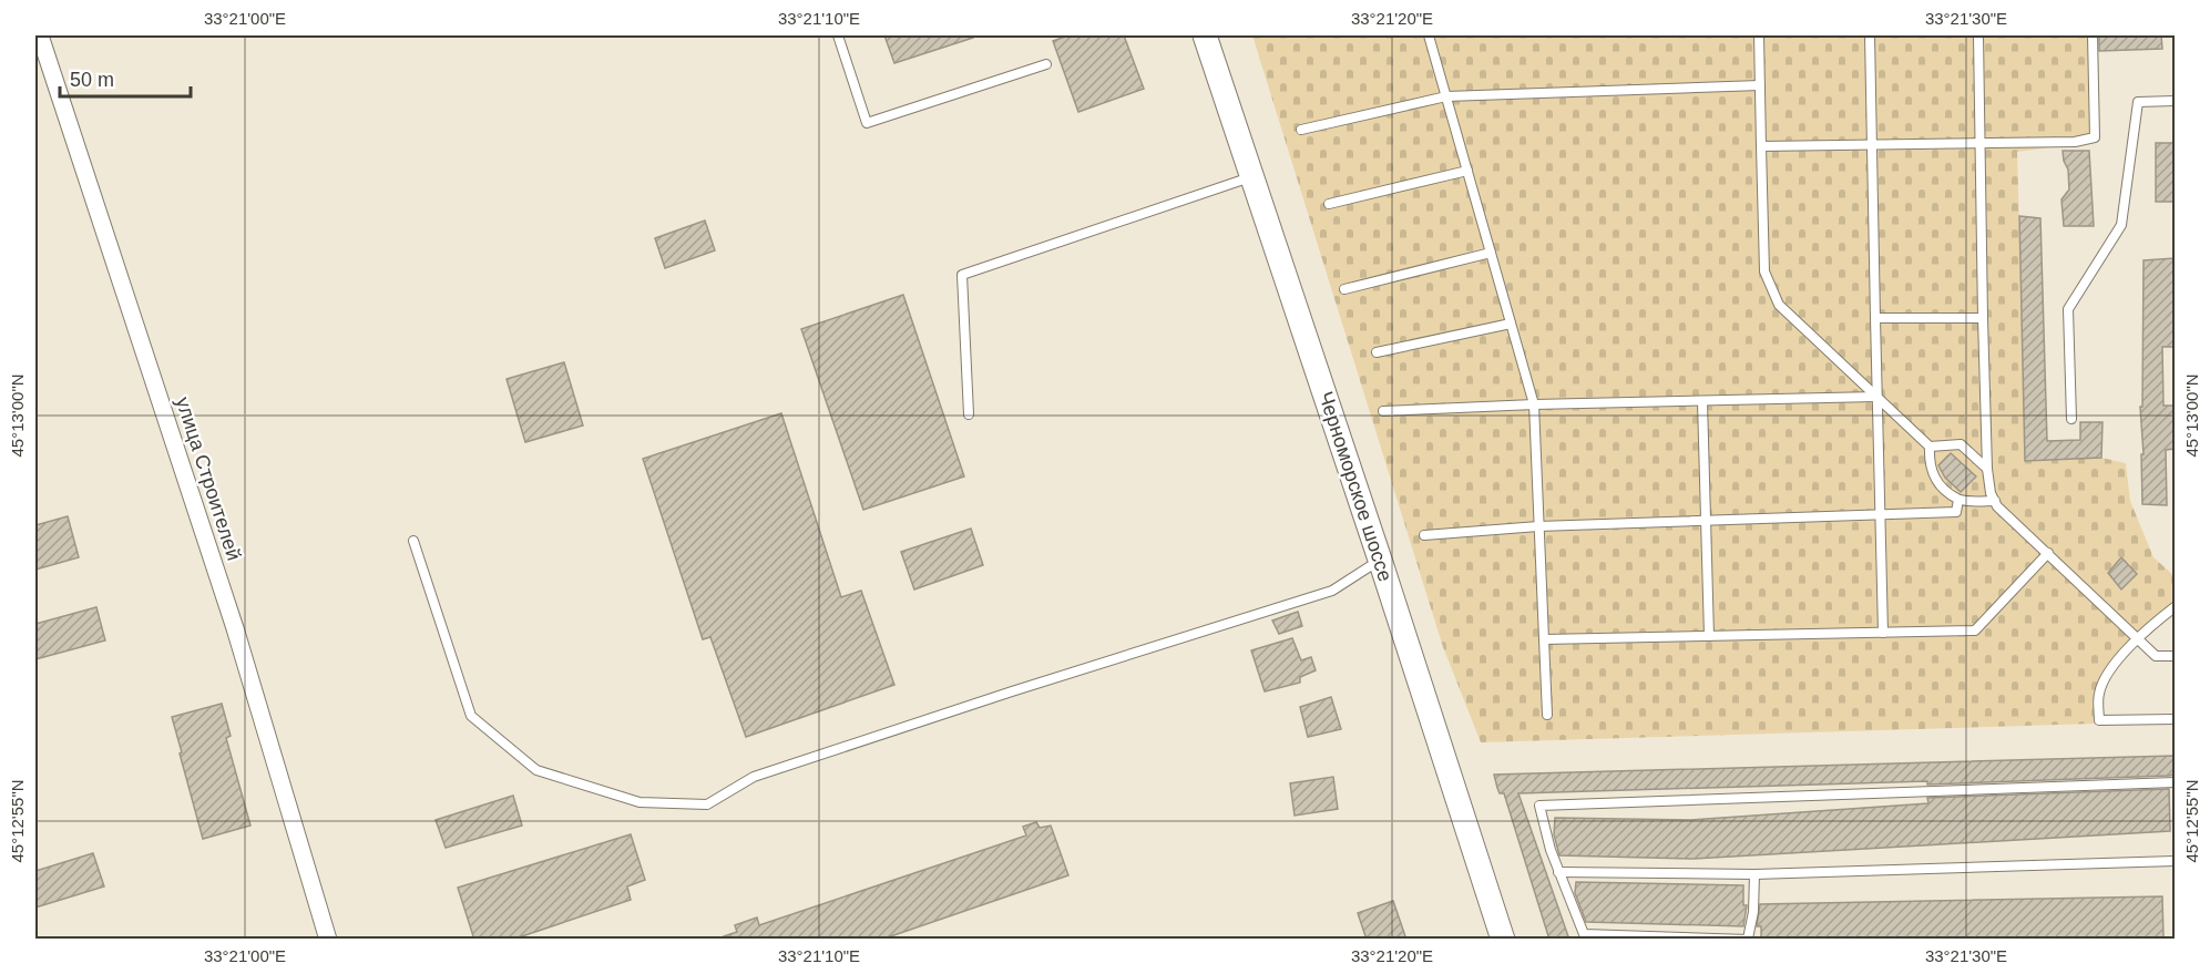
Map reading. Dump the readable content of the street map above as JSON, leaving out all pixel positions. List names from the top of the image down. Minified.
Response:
{"streets":{"main road":["Черноморское шоссе"],"street":["улица Строителей"]},"scale_bar":"50 m","coordinates":["33°21'00\"E","33°21'10\"E","33°21'20\"E","33°21'30\"E","45°13'00\"N","45°12'55\"N"]}
